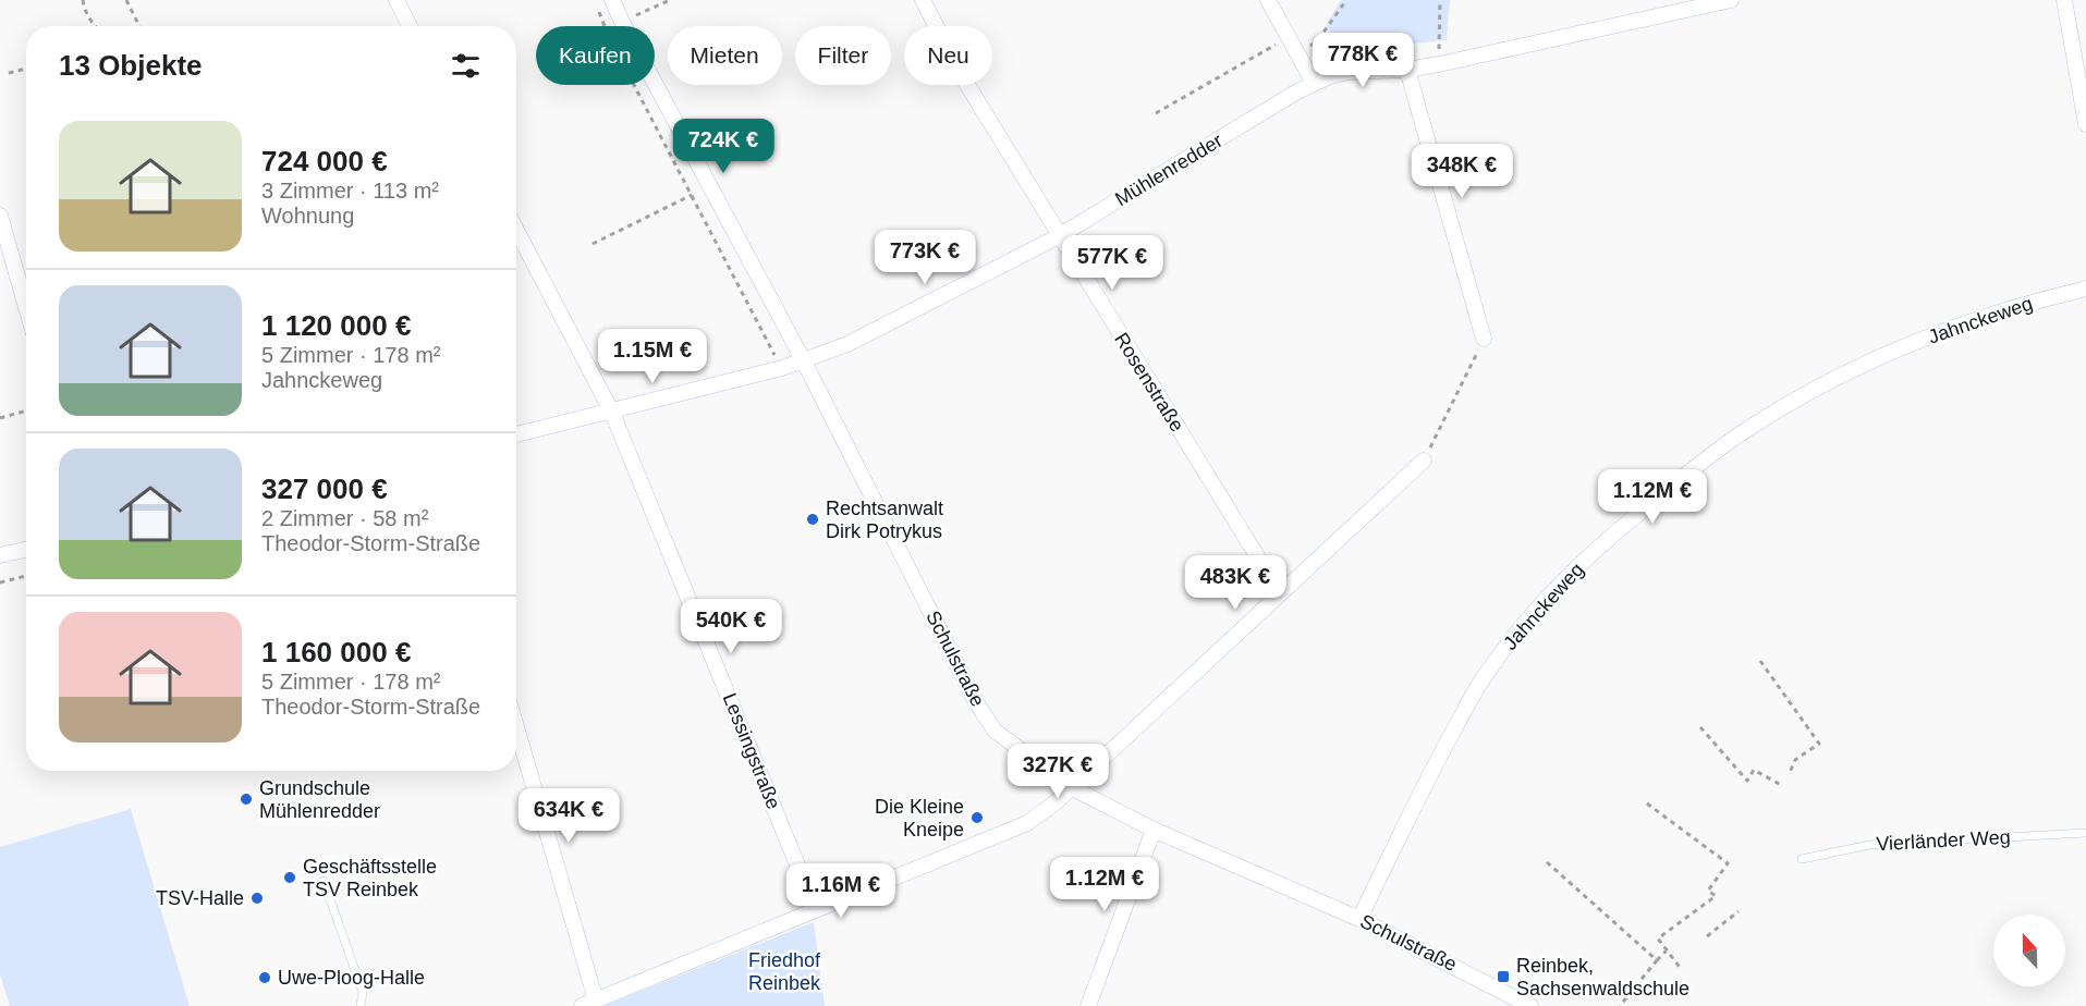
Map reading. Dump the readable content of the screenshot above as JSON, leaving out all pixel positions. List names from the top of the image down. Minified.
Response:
{"streets":{"street":["Mühlenredder","Jahnckeweg","Rosenstraße","Schulstraße","Lessingstraße"],"lane":["Vierländer Weg"]},"crossings":[["Mühlenredder","Rosenstraße"],["Mühlenredder","Schulstraße"],["Mühlenredder","Lessingstraße"],["Jahnckeweg","Schulstraße"]],"parks":["Friedhof Reinbek"],"places":{"other":["Rechtsanwalt Dirk Potrykus","Grundschule Mühlenredder","Die Kleine Kneipe","Geschäftsstelle TSV Reinbek","TSV-Halle","Uwe-Ploog-Halle"],"transit":["Reinbek, Sachsenwaldschule"]},"north":"top","page":{"chip":["Kaufen","Mieten","Filter","Neu"],"heading":"13 Objekte","price":["778K €","724K €","348K €","773K €","577K €","1.15M €","1.12M €","483K €","540K €","327K €","634K €","1.12M €","1.16M €"],"list":[{"name":"724 000 €","note":"3 Zimmer · 113 m² · Wohnung"},{"name":"1 120 000 €","note":"5 Zimmer · 178 m² · Jahnckeweg"},{"name":"327 000 €","note":"2 Zimmer · 58 m² · Theodor-Storm-Straße"},{"name":"1 160 000 €","note":"5 Zimmer · 178 m² · Theodor-Storm-Straße"}]}}
